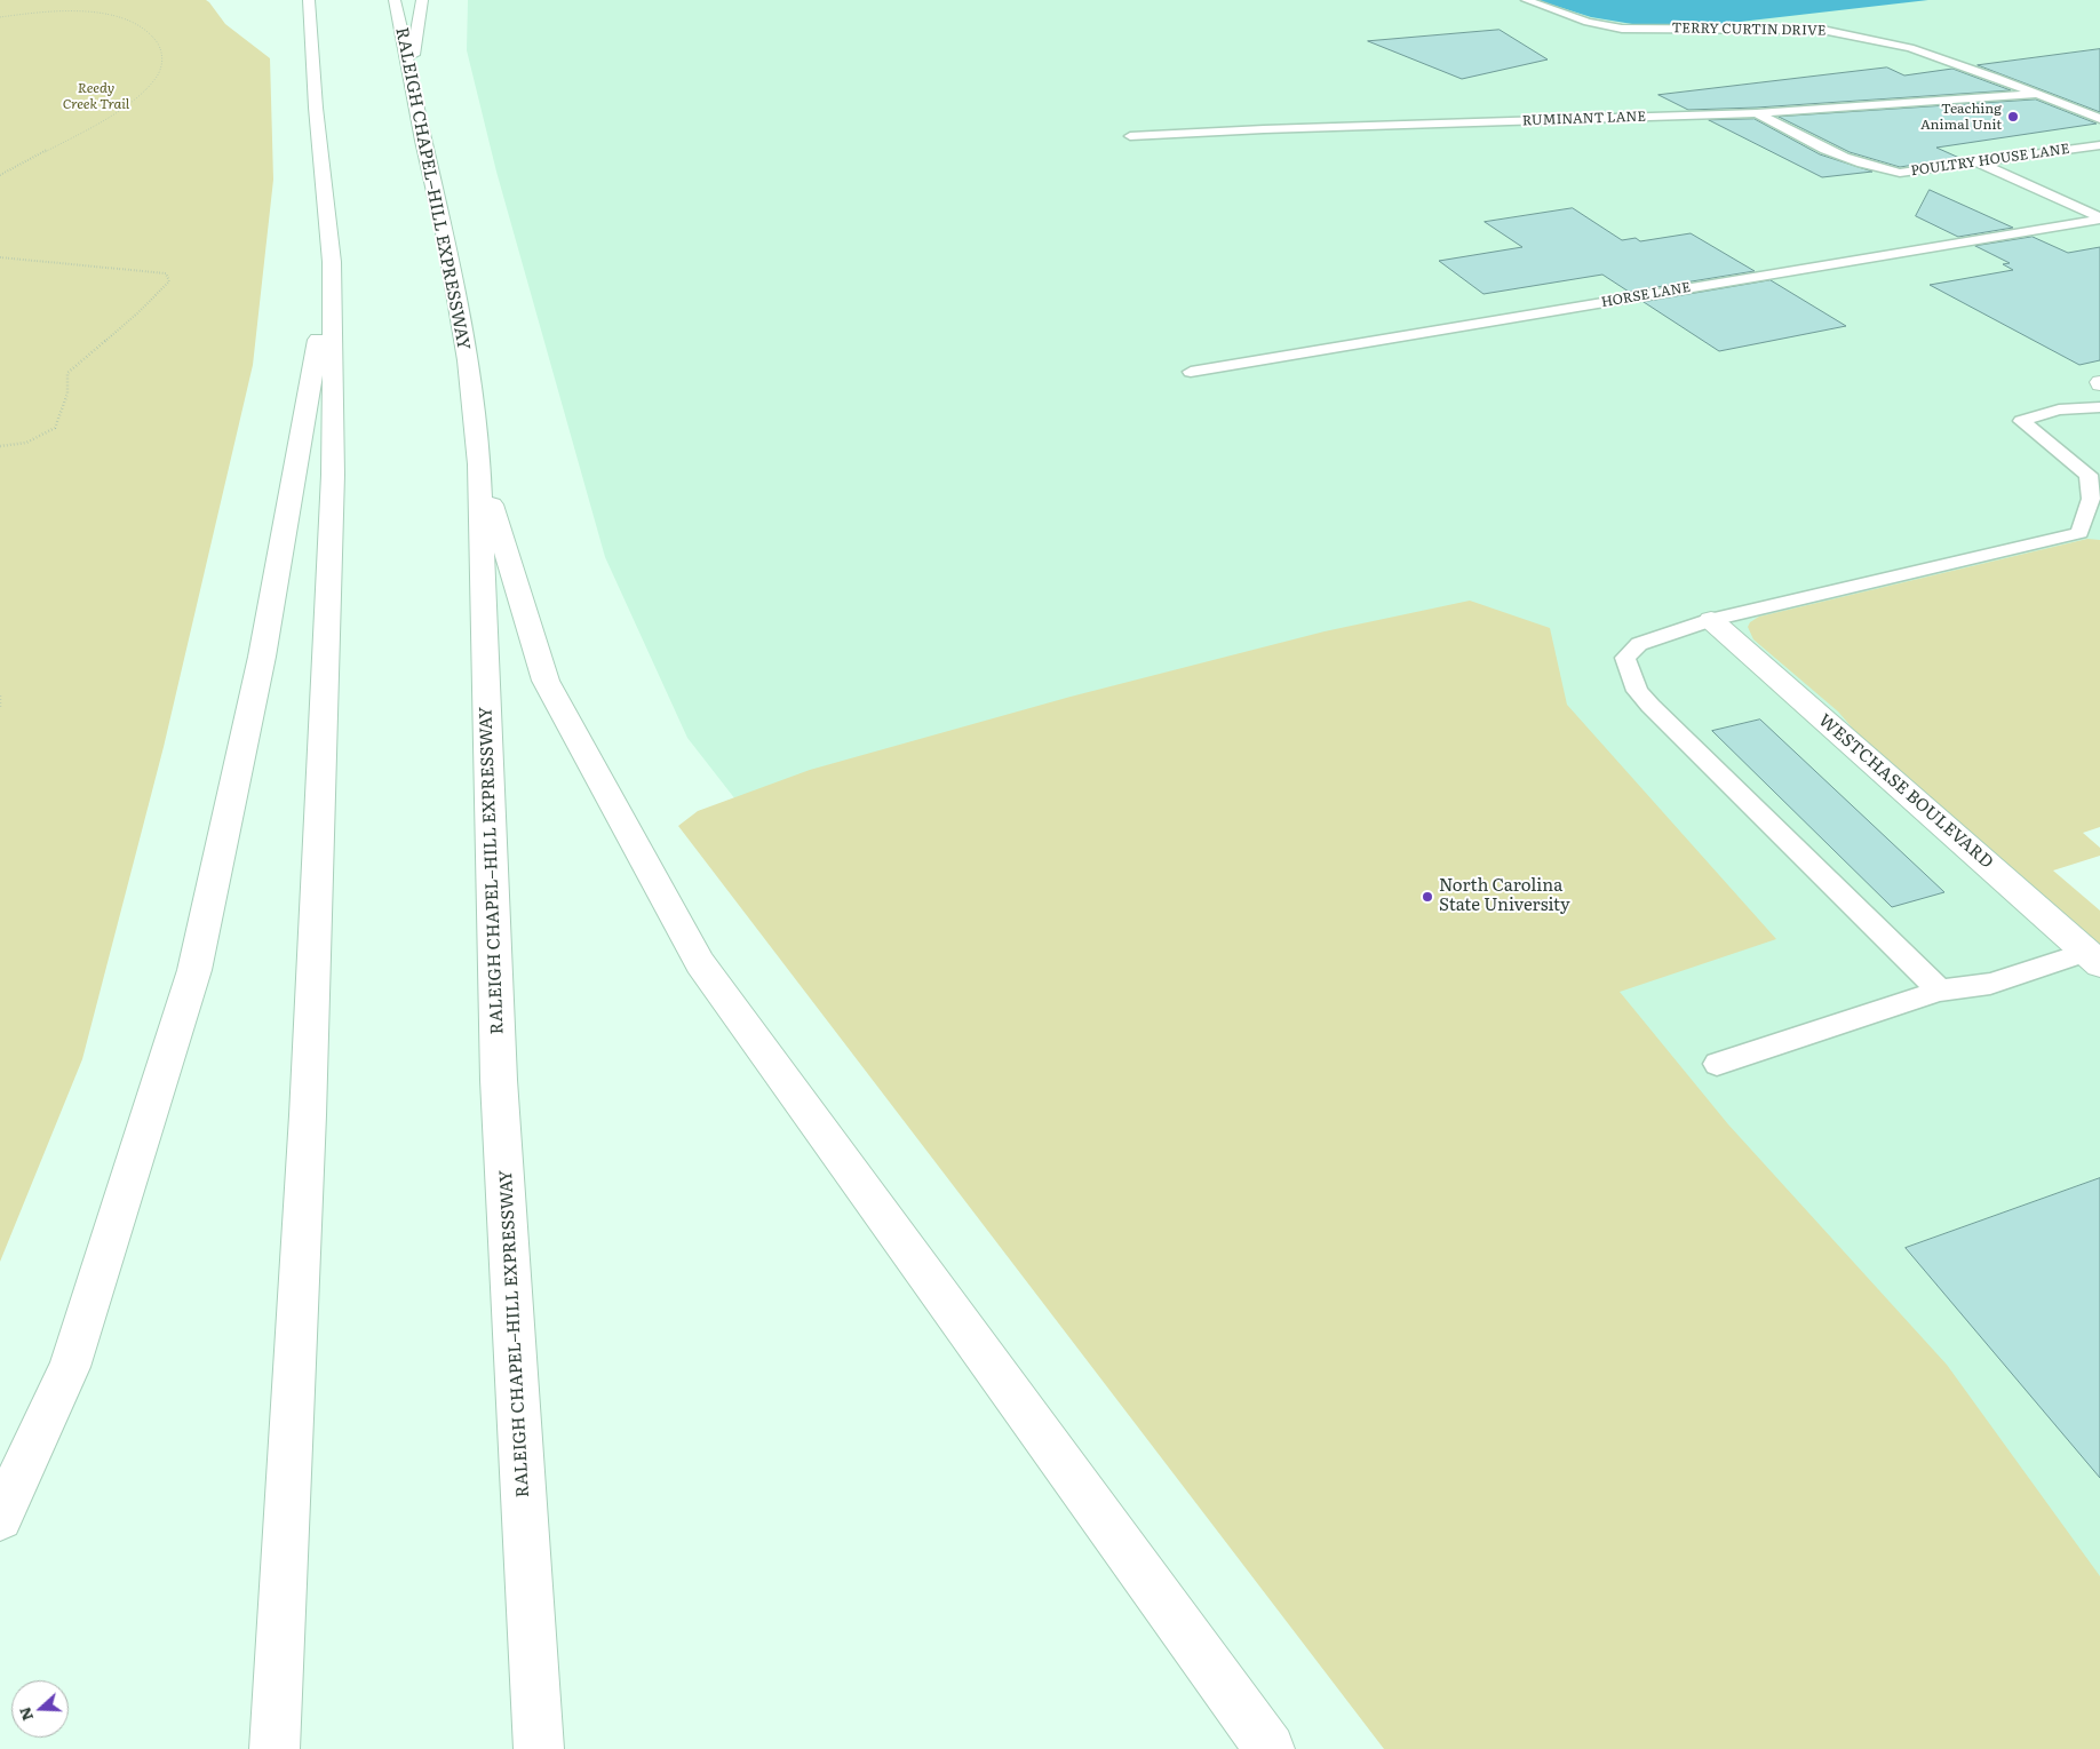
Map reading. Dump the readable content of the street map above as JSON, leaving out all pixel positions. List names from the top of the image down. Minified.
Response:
{"streets":{"main road":["RALEIGH CHAPEL–HILL EXPRESSWAY","WESTCHASE BOULEVARD"],"lane":["TERRY CURTIN DRIVE","RUMINANT LANE","POULTRY HOUSE LANE","HORSE LANE"]},"crossings":[["TERRY CURTIN DRIVE","RUMINANT LANE"],["RUMINANT LANE","POULTRY HOUSE LANE"]],"parks":["Reedy Creek Trail"],"places":["Teaching Animal Unit","North Carolina State University"],"north":"left"}
